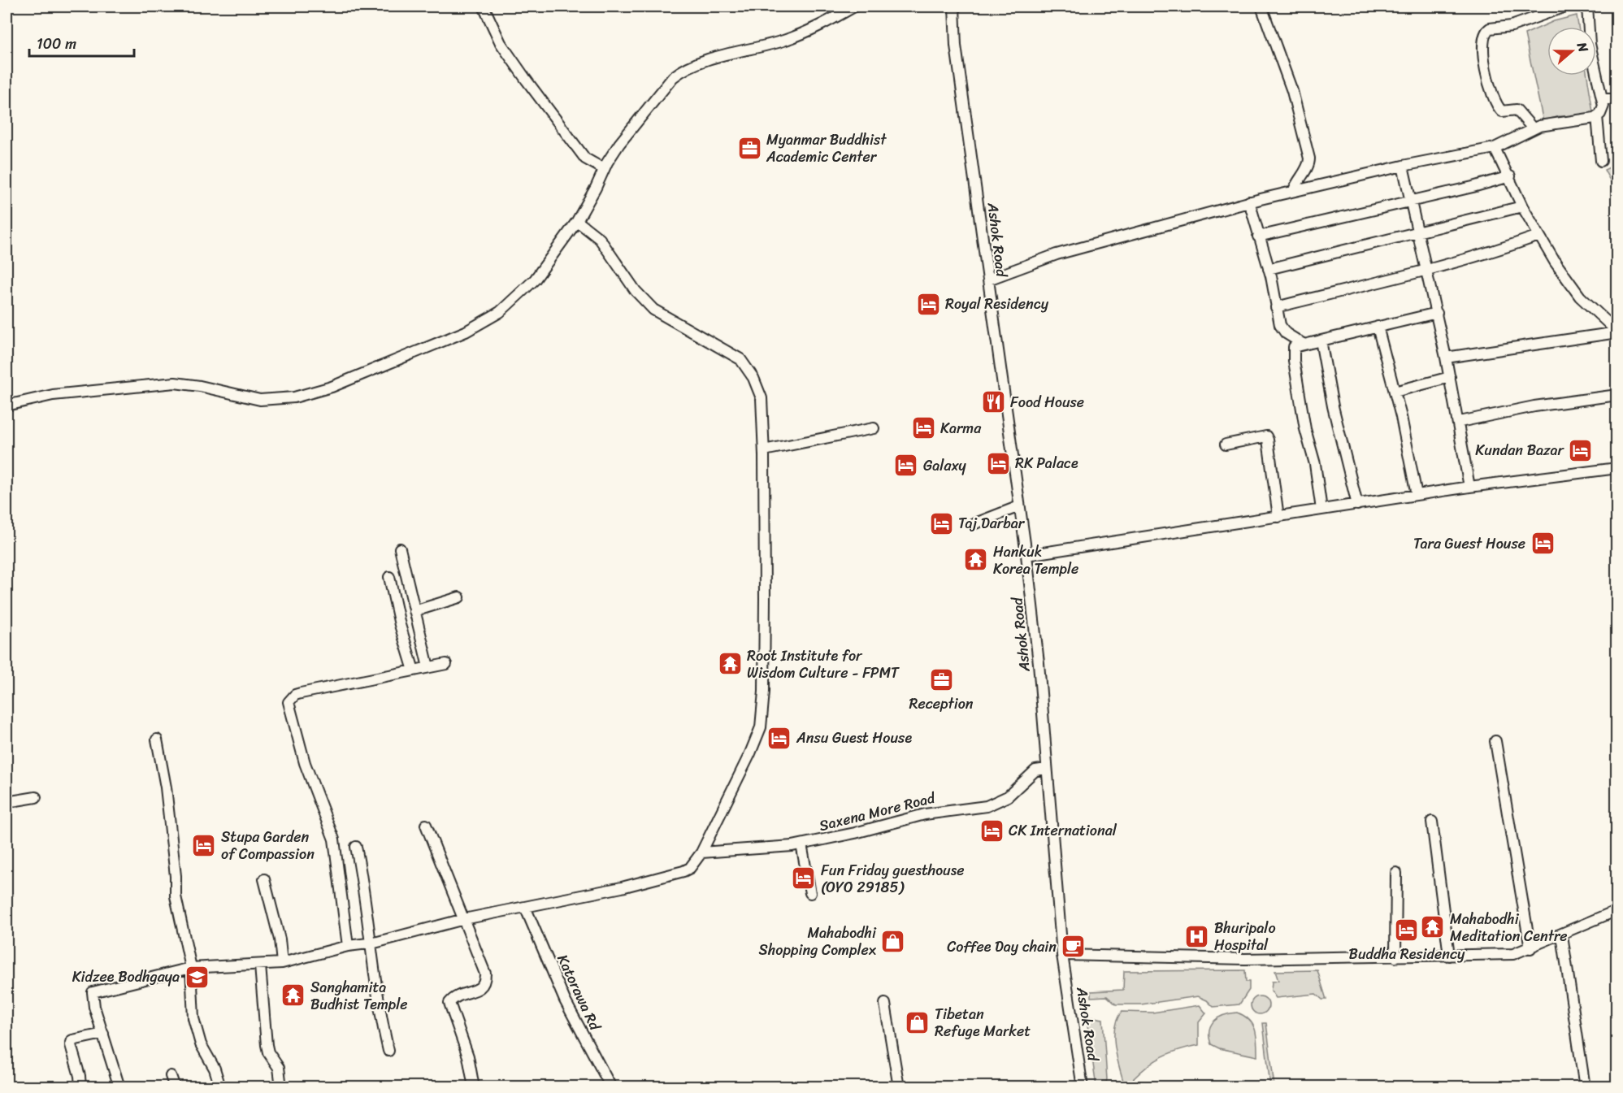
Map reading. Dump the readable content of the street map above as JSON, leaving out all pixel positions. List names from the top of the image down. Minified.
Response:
{"streets":{"street":["Ashok Road","Saxena More Road","Katorawa Rd"]},"crossings":[["Ashok Road","Saxena More Road"]],"places":{"office":["Myanmar Buddhist Academic Center","Reception"],"hotel":["Royal Residency","Karma","Kundan Bazar","RK Palace","Galaxy","Taj Darbar","Tara Guest House","Ansu Guest House","CK International","Stupa Garden of Compassion","Fun Friday guesthouse (OYO 29185)","Buddha Residency"],"restaurant":["Food House"],"temple":["Hankuk Korea Temple","Root Institute for Wisdom Culture - FPMT","Mahabodhi Meditation Centre","Sanghamita Budhist Temple"],"hospital":["Bhuripalo Hospital"],"shop":["Mahabodhi Shopping Complex","Tibetan Refuge Market"],"cafe":["Coffee Day chain"],"school or university":["Kidzee Bodhgaya"]},"scale_bar":"100 m","north":"right"}
